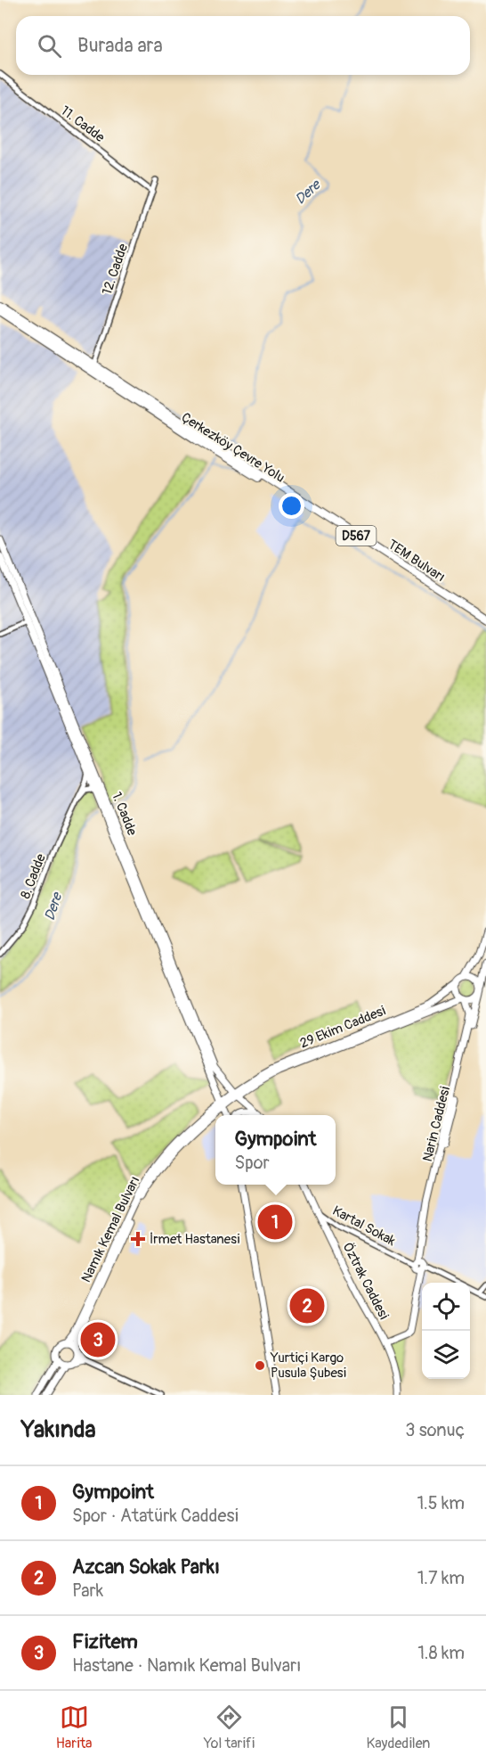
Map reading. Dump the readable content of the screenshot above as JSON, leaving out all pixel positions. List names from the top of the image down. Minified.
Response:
{"streets":{"highway":["Çerkezköy Çevre Yolu","D567","TEM Bulvarı"],"main road":["1. Cadde","29 Ekim Caddesi","Narin Caddesi","Namık Kemal Bulvarı","Öztrak Caddesi"],"street":["11. Cadde","12. Cadde","8. Cadde","Kartal Sokak"]},"crossings":[["11. Cadde","12. Cadde"],["12. Cadde","Çerkezköy Çevre Yolu"],["12. Cadde","D567"],["Çerkezköy Çevre Yolu","D567"],["Çerkezköy Çevre Yolu","TEM Bulvarı"],["1. Cadde","8. Cadde"],["1. Cadde","29 Ekim Caddesi"],["1. Cadde","Namık Kemal Bulvarı"],["29 Ekim Caddesi","Narin Caddesi"],["29 Ekim Caddesi","Namık Kemal Bulvarı"],["Narin Caddesi","Kartal Sokak"],["Kartal Sokak","Öztrak Caddesi"]],"water":["Dere"],"places":{"health":["İrmet Hastanesi"],"other":["Yurtiçi Kargo Pusula Şubesi"]},"page":{"search":"Burada ara","popup":["Gympoint","Spor"],"pins":["1","2","3"],"heading":["Yakında","3 sonuç"],"list":[{"mark":"1","name":"Gympoint","note":"Spor · Atatürk Caddesi","value":"1.5 km"},{"mark":"2","name":"Azcan Sokak Parkı","note":"Park","value":"1.7 km"},{"mark":"3","name":"Fizitem","note":"Hastane · Namık Kemal Bulvarı","value":"1.8 km"}],"nav":["Harita","Yol tarifi","Kaydedilen"]}}
